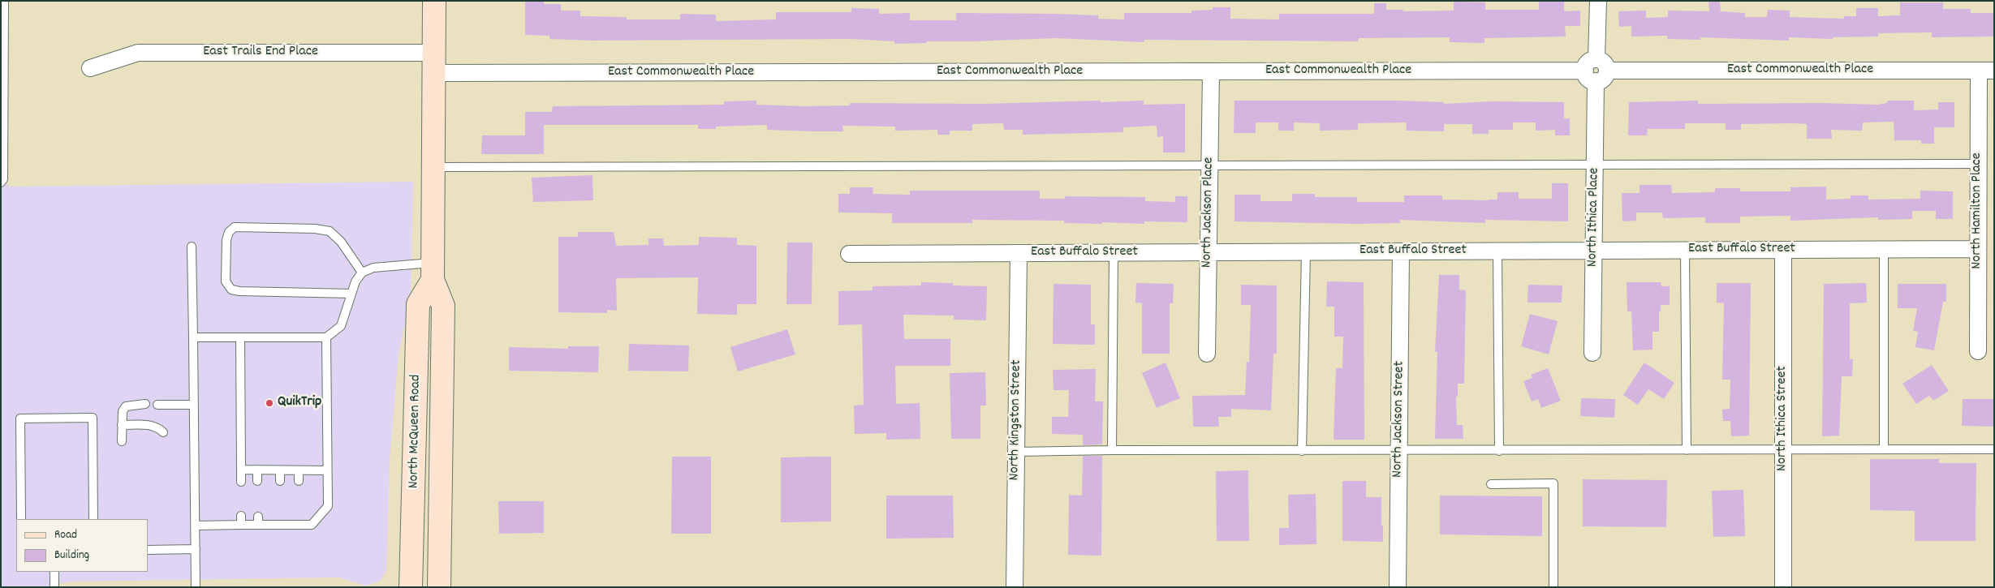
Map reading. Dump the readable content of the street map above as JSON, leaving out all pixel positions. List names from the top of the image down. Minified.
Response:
{"streets":{"main road":["North McQueen Road"],"street":["East Trails End Place","East Commonwealth Place","North Hamilton Place","North Jackson Place","North Ithica Place","East Buffalo Street","North Ithica Street","North Jackson Street","North Kingston Street"]},"crossings":[["East Trails End Place","East Commonwealth Place"],["East Trails End Place","North McQueen Road"],["East Commonwealth Place","North Hamilton Place"],["East Commonwealth Place","North Jackson Place"],["East Commonwealth Place","North Ithica Place"],["East Commonwealth Place","North McQueen Road"],["North Hamilton Place","East Buffalo Street"],["North Jackson Place","East Buffalo Street"],["North Ithica Place","East Buffalo Street"],["East Buffalo Street","North Ithica Street"],["East Buffalo Street","North Jackson Street"],["East Buffalo Street","North Kingston Street"]],"places":["QuikTrip"],"legend":["Road","Building"]}
